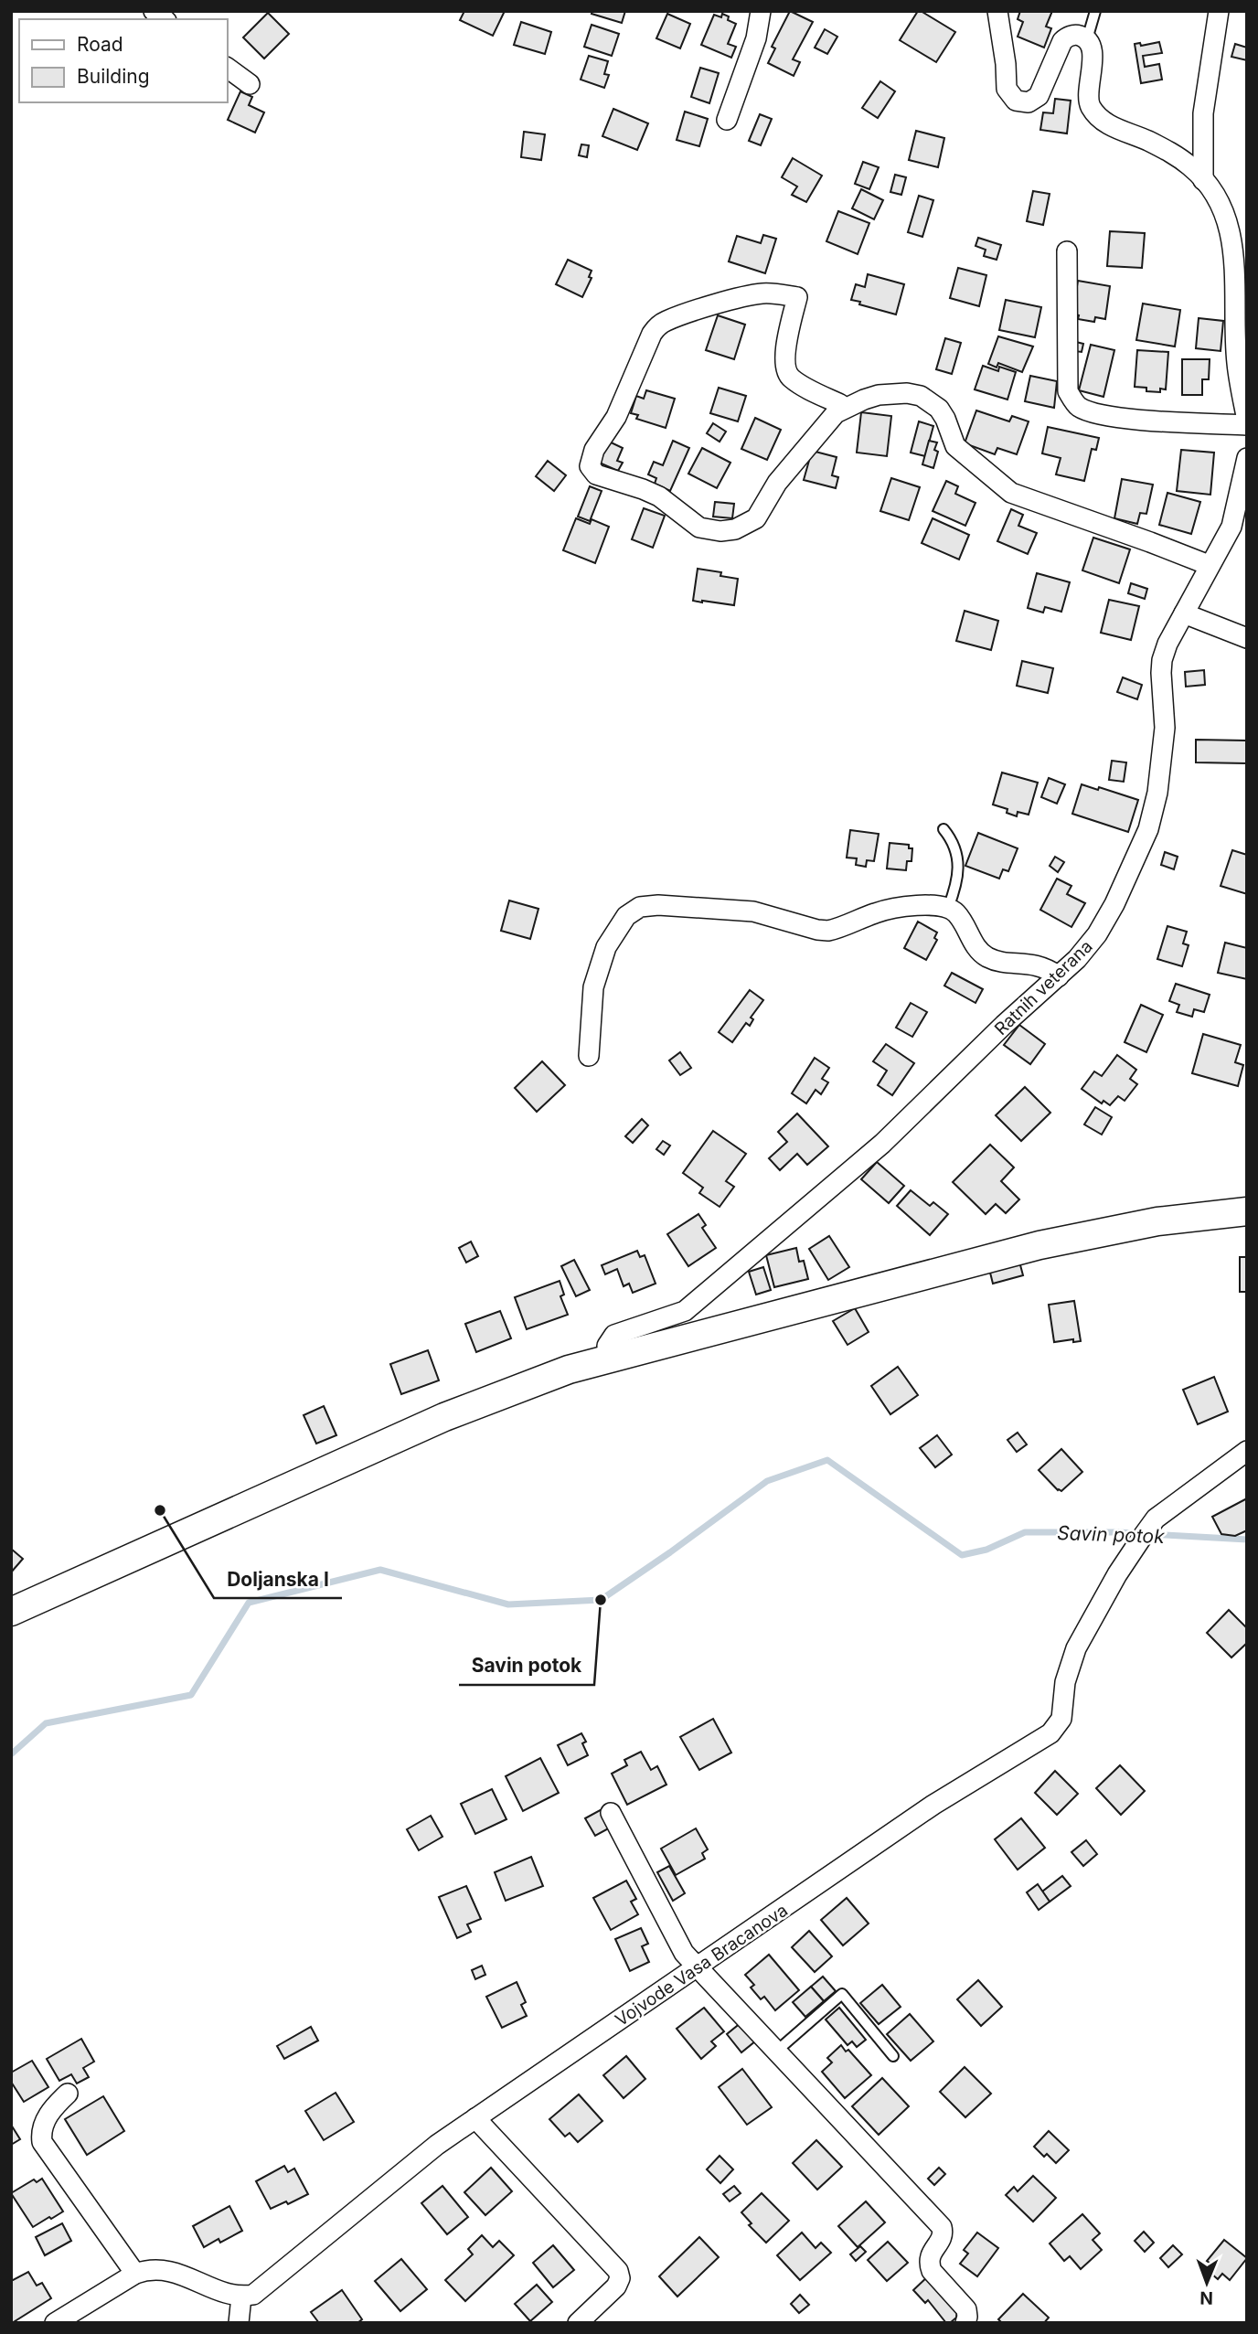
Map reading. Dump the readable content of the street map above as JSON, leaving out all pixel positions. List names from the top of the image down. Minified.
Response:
{"streets":{"street":["Ratnih veterana","Vojvode Vasa Bracanova"]},"water":["Savin potok"],"places":["Doljanska I","Savin potok"],"legend":["Road","Building"],"north":"bottom"}
